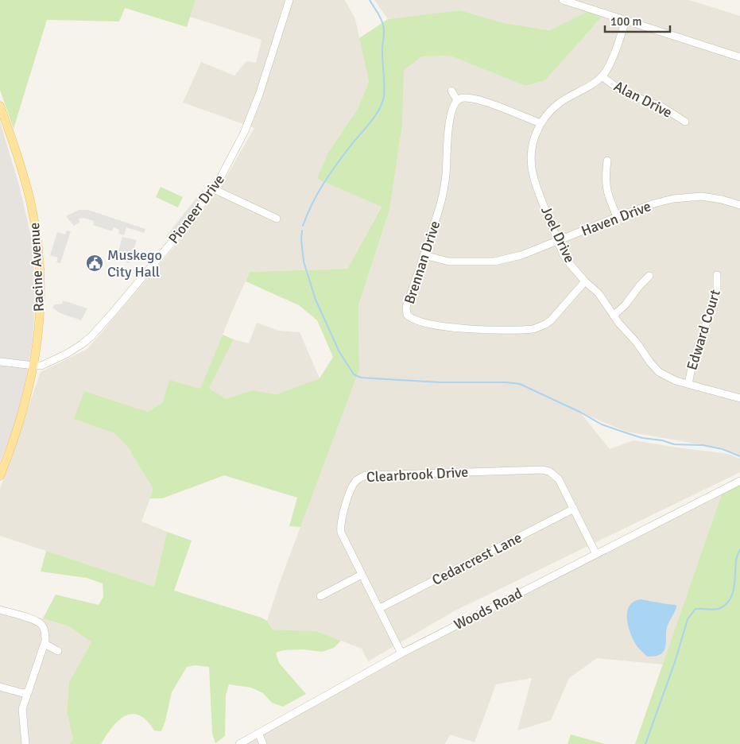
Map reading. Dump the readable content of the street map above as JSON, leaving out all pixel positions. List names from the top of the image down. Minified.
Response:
{"streets":{"main road":["Racine Avenue"],"street":["Alan Drive","Pioneer Drive","Haven Drive","Joel Drive","Brennan Drive","Edward Court","Clearbrook Drive","Cedarcrest Lane","Woods Road"]},"crossings":[["Alan Drive","Joel Drive"],["Pioneer Drive","Racine Avenue"],["Haven Drive","Joel Drive"],["Haven Drive","Brennan Drive"],["Joel Drive","Brennan Drive"],["Joel Drive","Edward Court"],["Clearbrook Drive","Cedarcrest Lane"],["Clearbrook Drive","Woods Road"]],"places":{"public building":["Muskego City Hall"]},"scale_bar":"100 m"}
